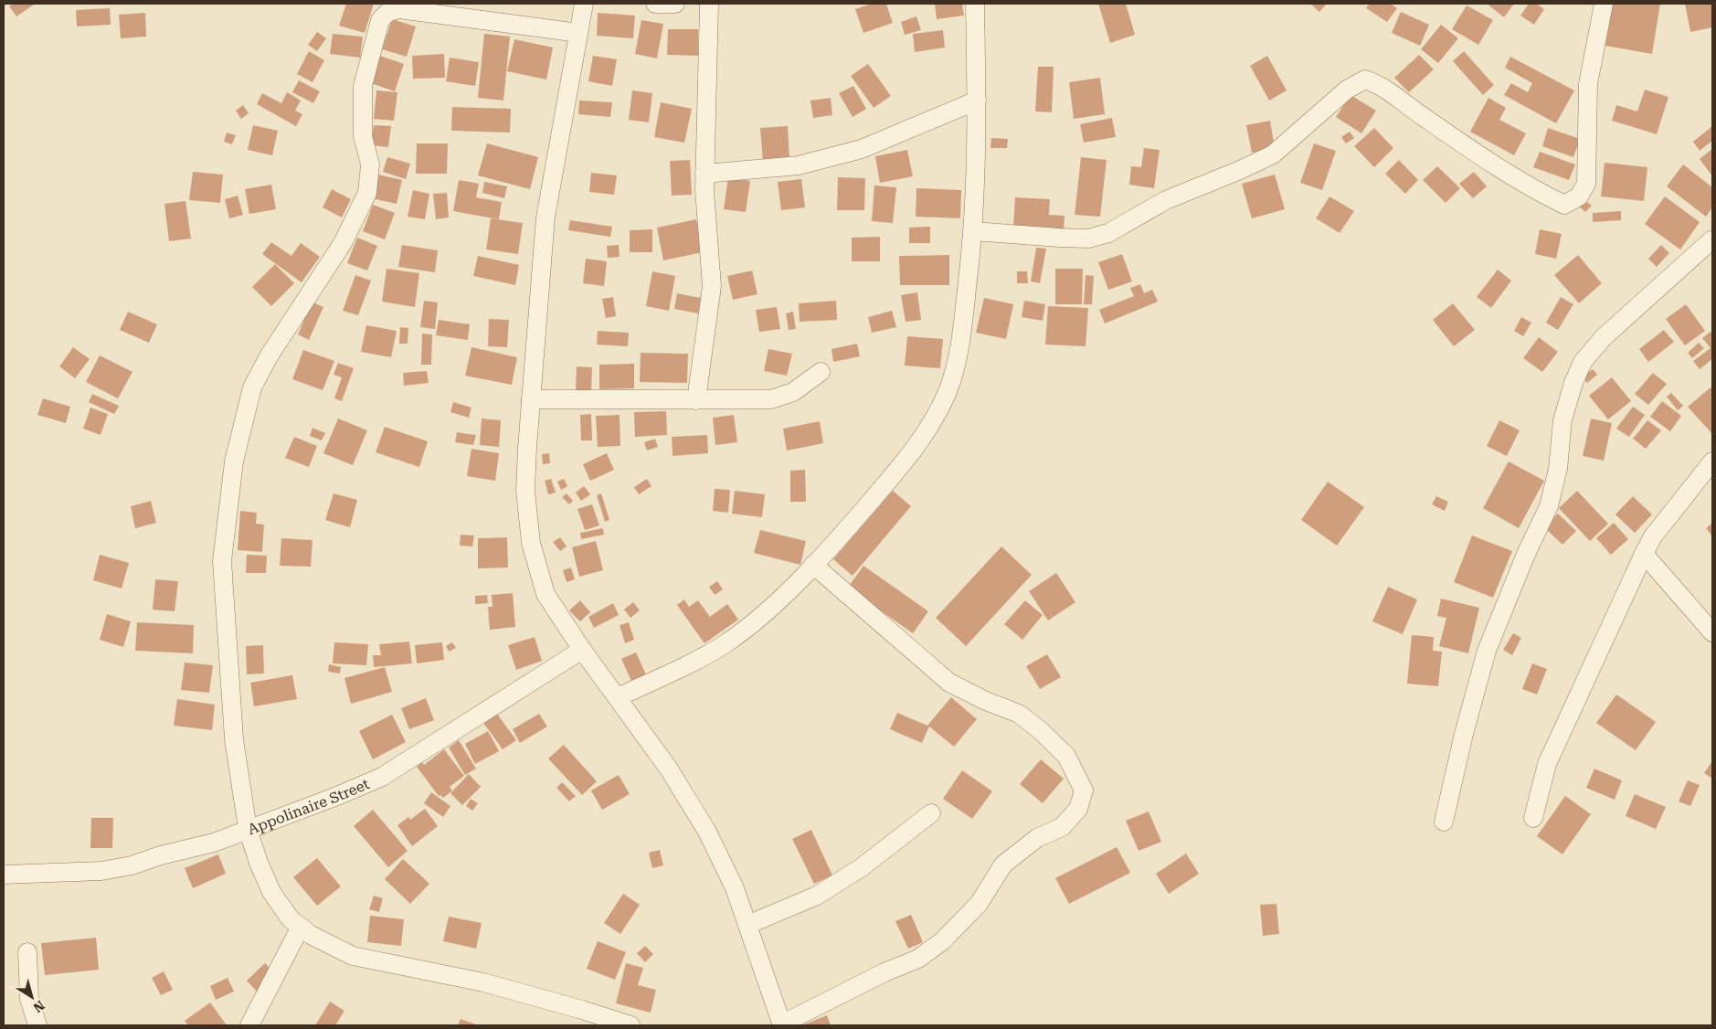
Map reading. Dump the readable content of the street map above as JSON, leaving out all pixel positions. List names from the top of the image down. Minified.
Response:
{"streets":{"street":["Appolinaire Street"]},"north":"bottom right"}
